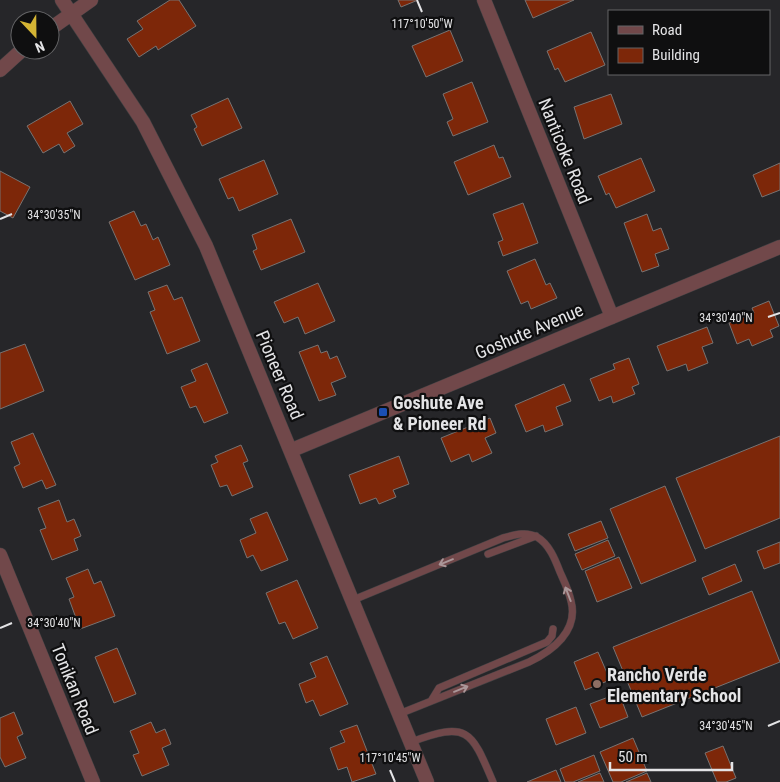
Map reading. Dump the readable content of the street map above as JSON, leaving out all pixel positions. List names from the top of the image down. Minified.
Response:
{"streets":{"street":["Nanticoke Road","Goshute Avenue","Pioneer Road","Tonikan Road"]},"crossings":[["Nanticoke Road","Goshute Avenue"],["Goshute Avenue","Pioneer Road"]],"places":{"transit":["Goshute Ave & Pioneer Rd"],"other":["Rancho Verde Elementary School"]},"legend":["Road","Building"],"scale_bar":"50 m","north":"bottom","coordinates":["117°10'50\"W","34°30'35\"N","34°30'40\"N","34°30'45\"N","117°10'45\"W"]}
